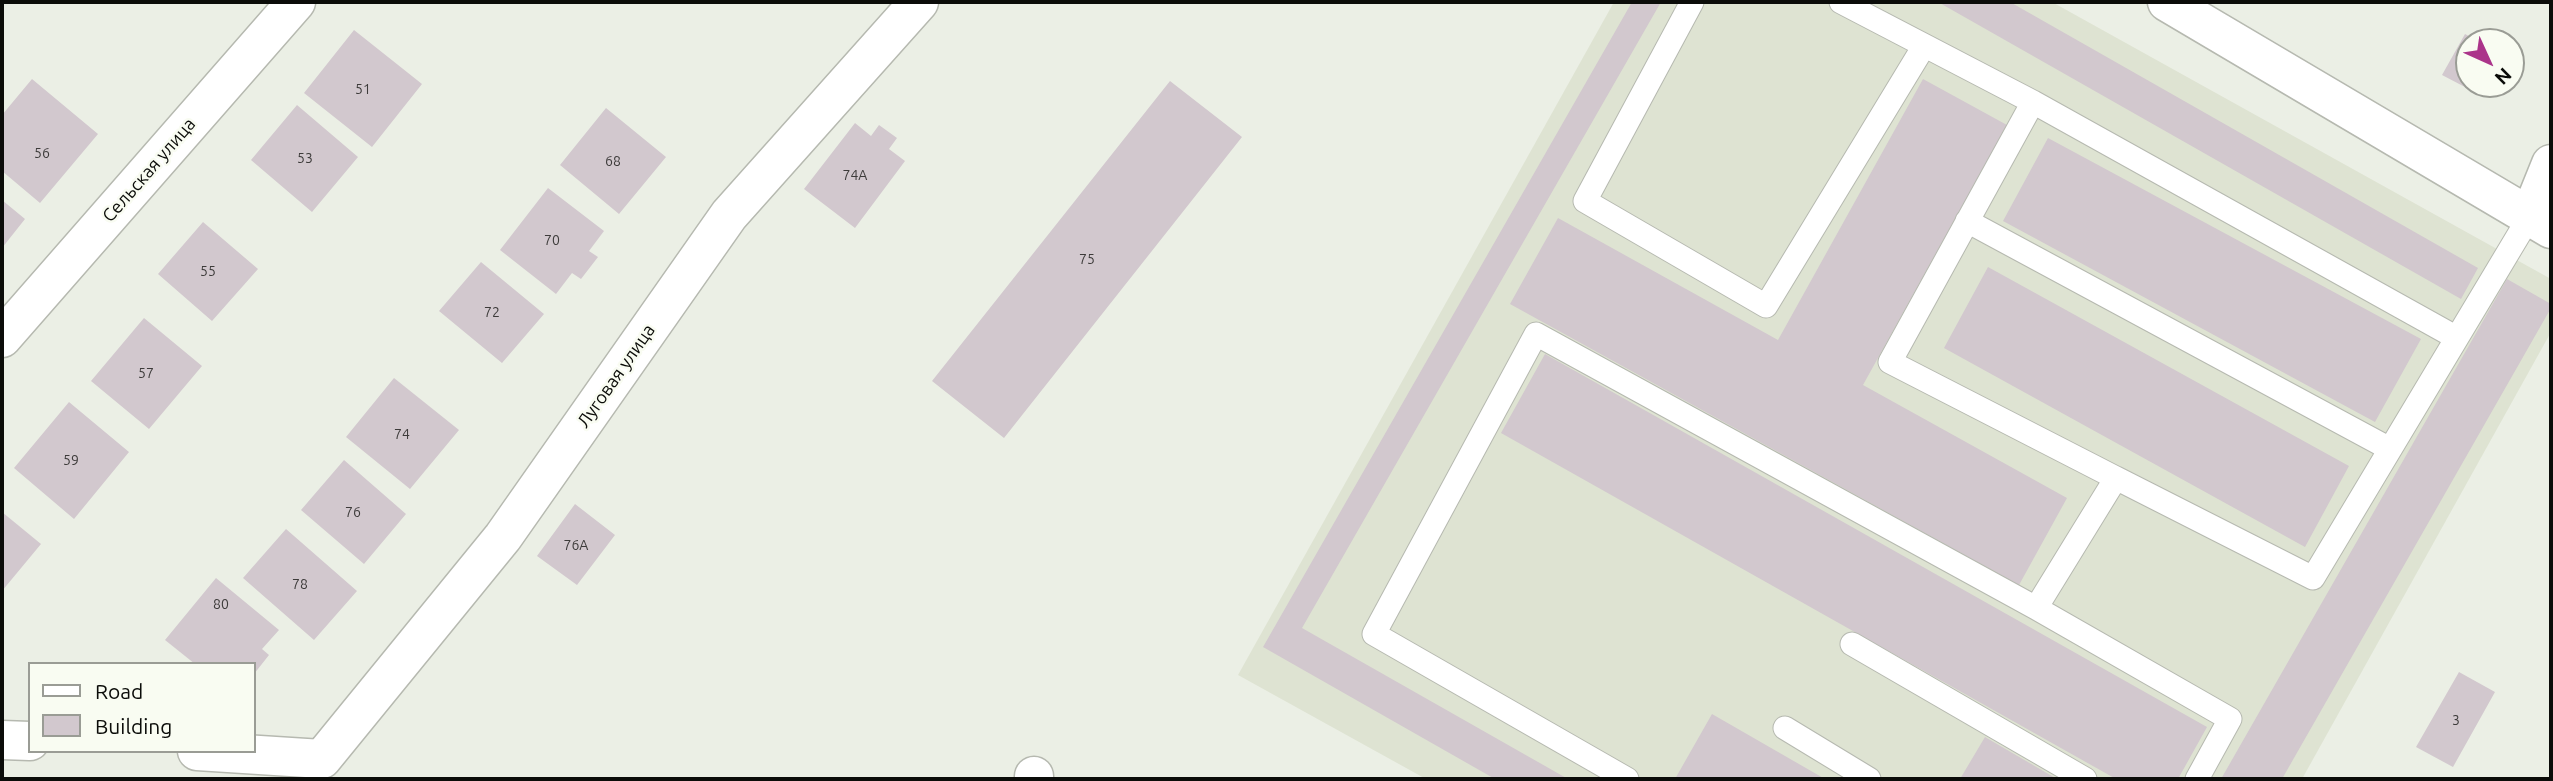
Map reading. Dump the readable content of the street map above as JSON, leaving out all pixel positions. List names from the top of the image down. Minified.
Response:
{"streets":{"street":["Сельская улица","Луговая улица"]},"house_numbers":["51","56","53","68","74А","70","75","55","72","57","74","59","76","76А","78","80","3"],"legend":["Road","Building"],"north":"bottom right"}
